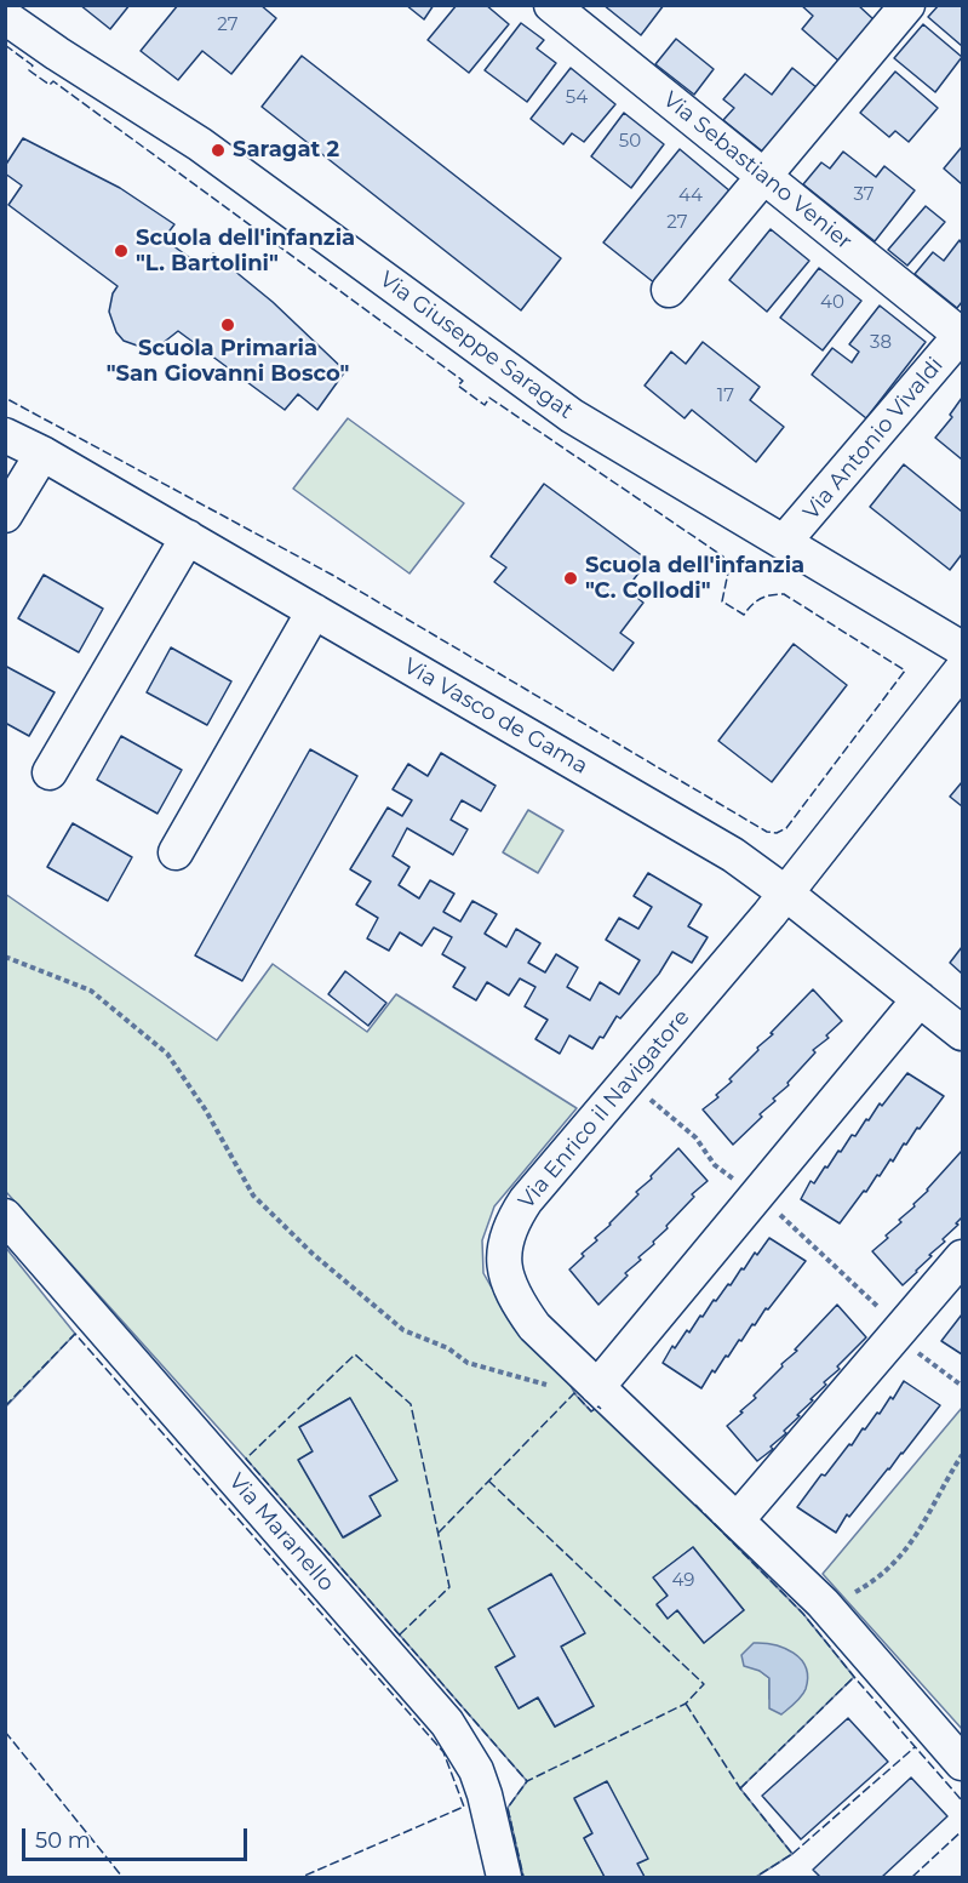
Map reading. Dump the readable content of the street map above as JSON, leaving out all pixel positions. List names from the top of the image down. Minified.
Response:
{"streets":{"street":["Via Sebastiano Venier","Via Giuseppe Saragat","Via Antonio Vivaldi","Via Vasco de Gama","Via Enrico il Navigatore","Via Maranello"]},"crossings":[["Via Sebastiano Venier","Via Antonio Vivaldi"],["Via Giuseppe Saragat","Via Antonio Vivaldi"],["Via Vasco de Gama","Via Enrico il Navigatore"]],"places":["Saragat 2","Scuola dell'infanzia \"L. Bartolini\"","Scuola Primaria \"San Giovanni Bosco\"","Scuola dell'infanzia \"C. Collodi\""],"house_numbers":["27","54","50","37","44","27","40","38","17","49"],"scale_bar":"50 m"}
